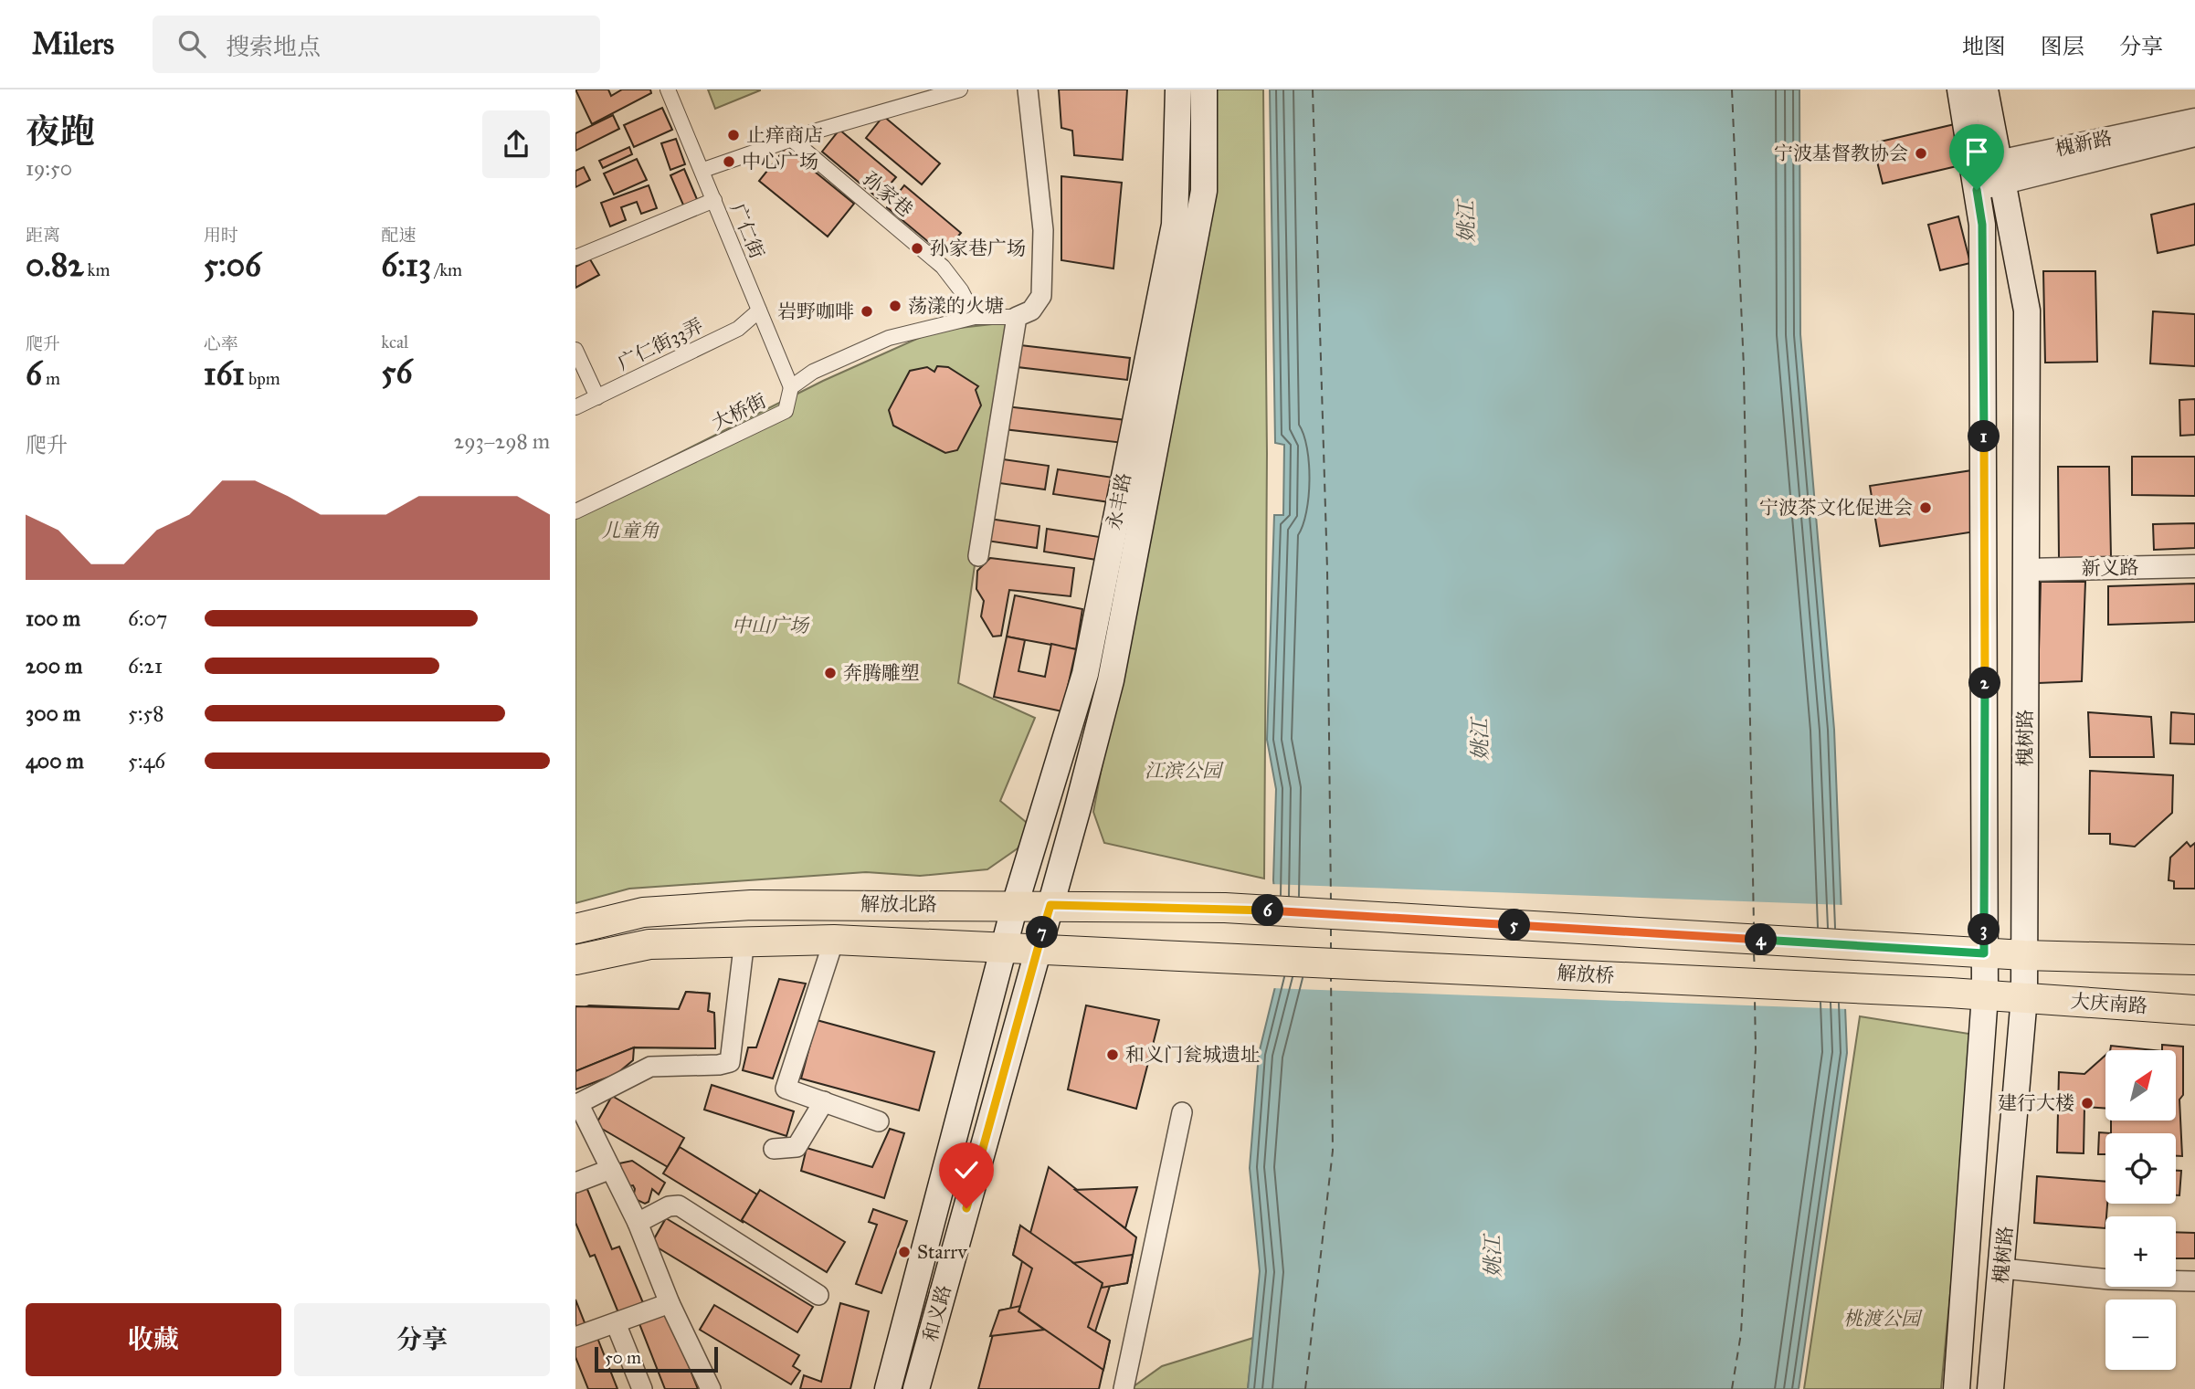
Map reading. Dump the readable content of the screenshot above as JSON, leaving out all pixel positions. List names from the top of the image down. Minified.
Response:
{"streets":{"main road":["永丰路","槐树路","解放北路","解放桥","大庆南路","和义路"],"street":["槐新路","孙家巷","广仁街","广仁街33弄","大桥街","新义路"]},"crossings":[["槐新路","槐树路"],["广仁街","广仁街33弄"],["广仁街","大桥街"],["永丰路","解放北路"],["永丰路","和义路"],["新义路","槐树路"],["槐树路","解放北路"],["槐树路","解放桥"],["槐树路","大庆南路"],["解放北路","解放桥"],["解放北路","和义路"],["解放桥","大庆南路"]],"water":["姚江"],"parks":["儿童角","中山广场","江滨公园","桃渡公园"],"places":["止痒商店","宁波基督教协会","中心广场","孙家巷广场","荡漾的火塘","岩野咖啡","宁波茶文化促进会","奔腾雕塑","和义门瓮城遗址","建行大楼","Starrv"],"scale_bar":"50 m","north":"top right","page":{"header":"Milers","search":"搜索地点","nav":["地图","图层","分享"],"heading":["夜跑","19:50"],"stats":[["距离","0.82 km"],["用时","5:06"],["配速","6:13 /km"],["爬升","6 m"],["心率","161 bpm"],["kcal","56"]],"chart":["爬升","293–298 m"],"pins":["1","2","6","5","3","7","4"],"list":[{"name":"100 m","note":"6:07"},{"name":"200 m","note":"6:21"},{"name":"300 m","note":"5:58"},{"name":"400 m","note":"5:46"}],"map_buttons":["+","−"],"buttons":["收藏","分享"],"scale":"50 m"}}
